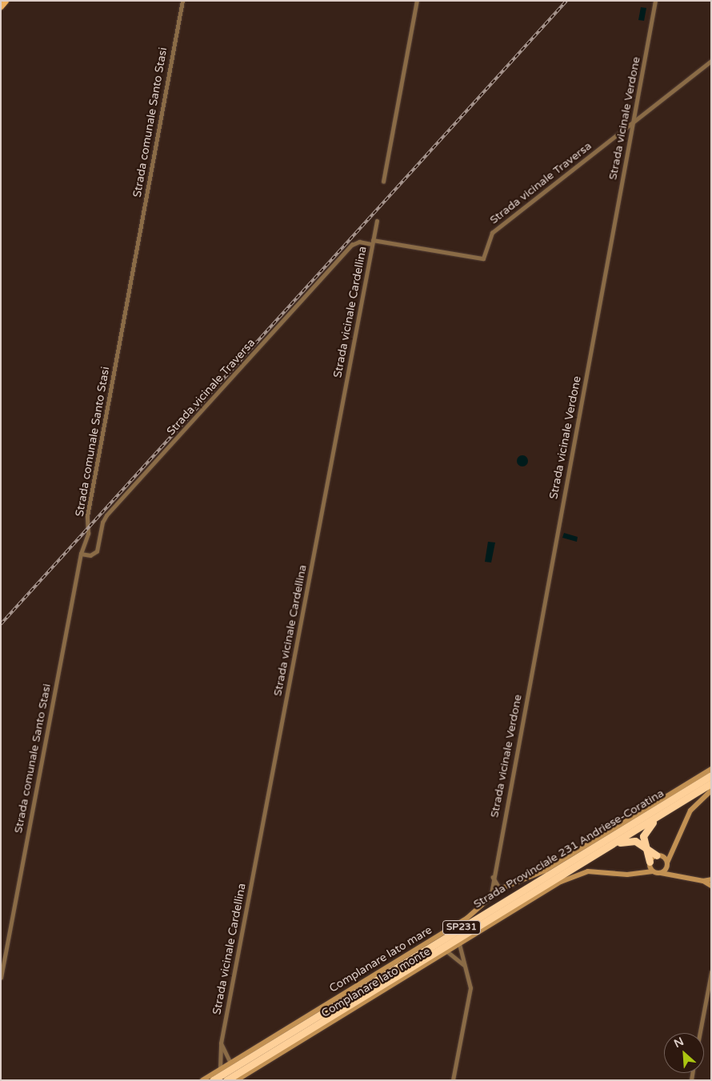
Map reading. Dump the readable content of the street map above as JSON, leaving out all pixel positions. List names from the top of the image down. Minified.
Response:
{"streets":{"highway":["Strada Provinciale 231 Andriese-Coratina","SP231"],"street":["Strada vicinale Verdone","Strada comunale Santo Stasi","Strada vicinale Traversa","Strada vicinale Cardellina","Complanare lato mare","Complanare lato monte"]},"crossings":[["Strada vicinale Verdone","Strada vicinale Traversa"],["Strada vicinale Verdone","Complanare lato mare"],["Strada comunale Santo Stasi","Strada vicinale Traversa"],["Strada vicinale Traversa","Strada vicinale Cardellina"],["Strada vicinale Cardellina","Complanare lato mare"]],"north":"top left"}
